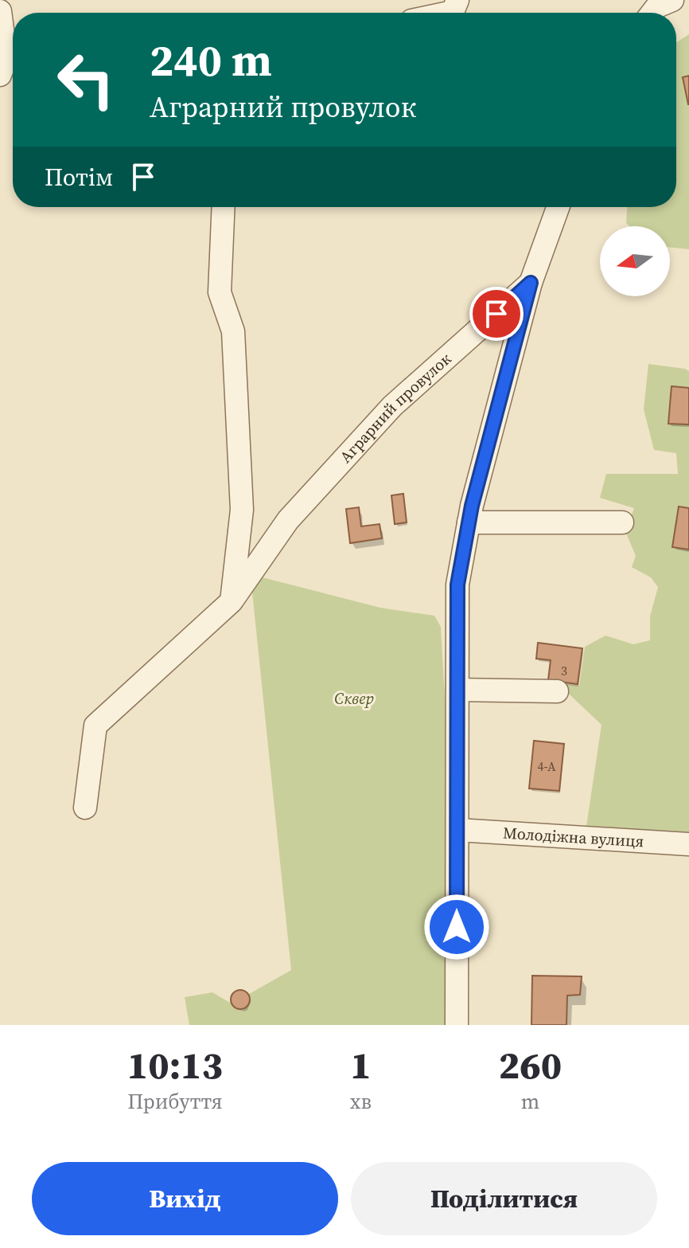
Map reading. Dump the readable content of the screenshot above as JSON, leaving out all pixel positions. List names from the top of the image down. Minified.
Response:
{"streets":{"street":["Аграрний провулок","Молодіжна вулиця"]},"parks":["Сквер"],"house_numbers":["3","4-А"],"north":"left","page":{"turn":["240 m","Аграрний провулок"],"then":"Потім","eta":["10:13","Прибуття","1","хв","260","m"],"buttons":["Вихід","Поділитися"]}}
